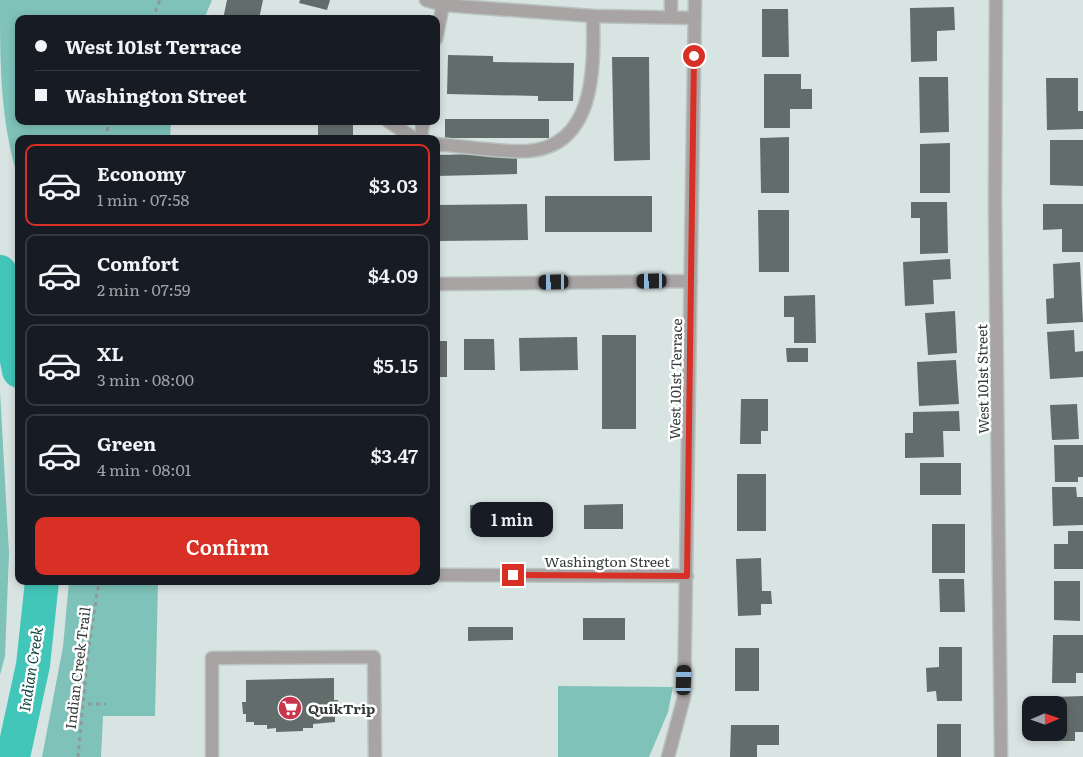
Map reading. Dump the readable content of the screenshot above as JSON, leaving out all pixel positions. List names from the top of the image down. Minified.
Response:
{"streets":{"street":["West 101st Terrace","West 101st Street","Washington Street"],"path":["Indian Creek Trail"]},"crossings":[["West 101st Terrace","Washington Street"]],"water":["Indian Creek"],"places":{"supermarket":["QuikTrip"]},"north":"right","page":{"banner":["West 101st Terrace","Washington Street"],"list":[{"name":"Economy","note":"1 min · 07:58","value":"$3.03"},{"name":"Comfort","note":"2 min · 07:59","value":"$4.09"},{"name":"XL","note":"3 min · 08:00","value":"$5.15"},{"name":"Green","note":"4 min · 08:01","value":"$3.47"}],"bubble":"1 min","buttons":"Confirm"}}
